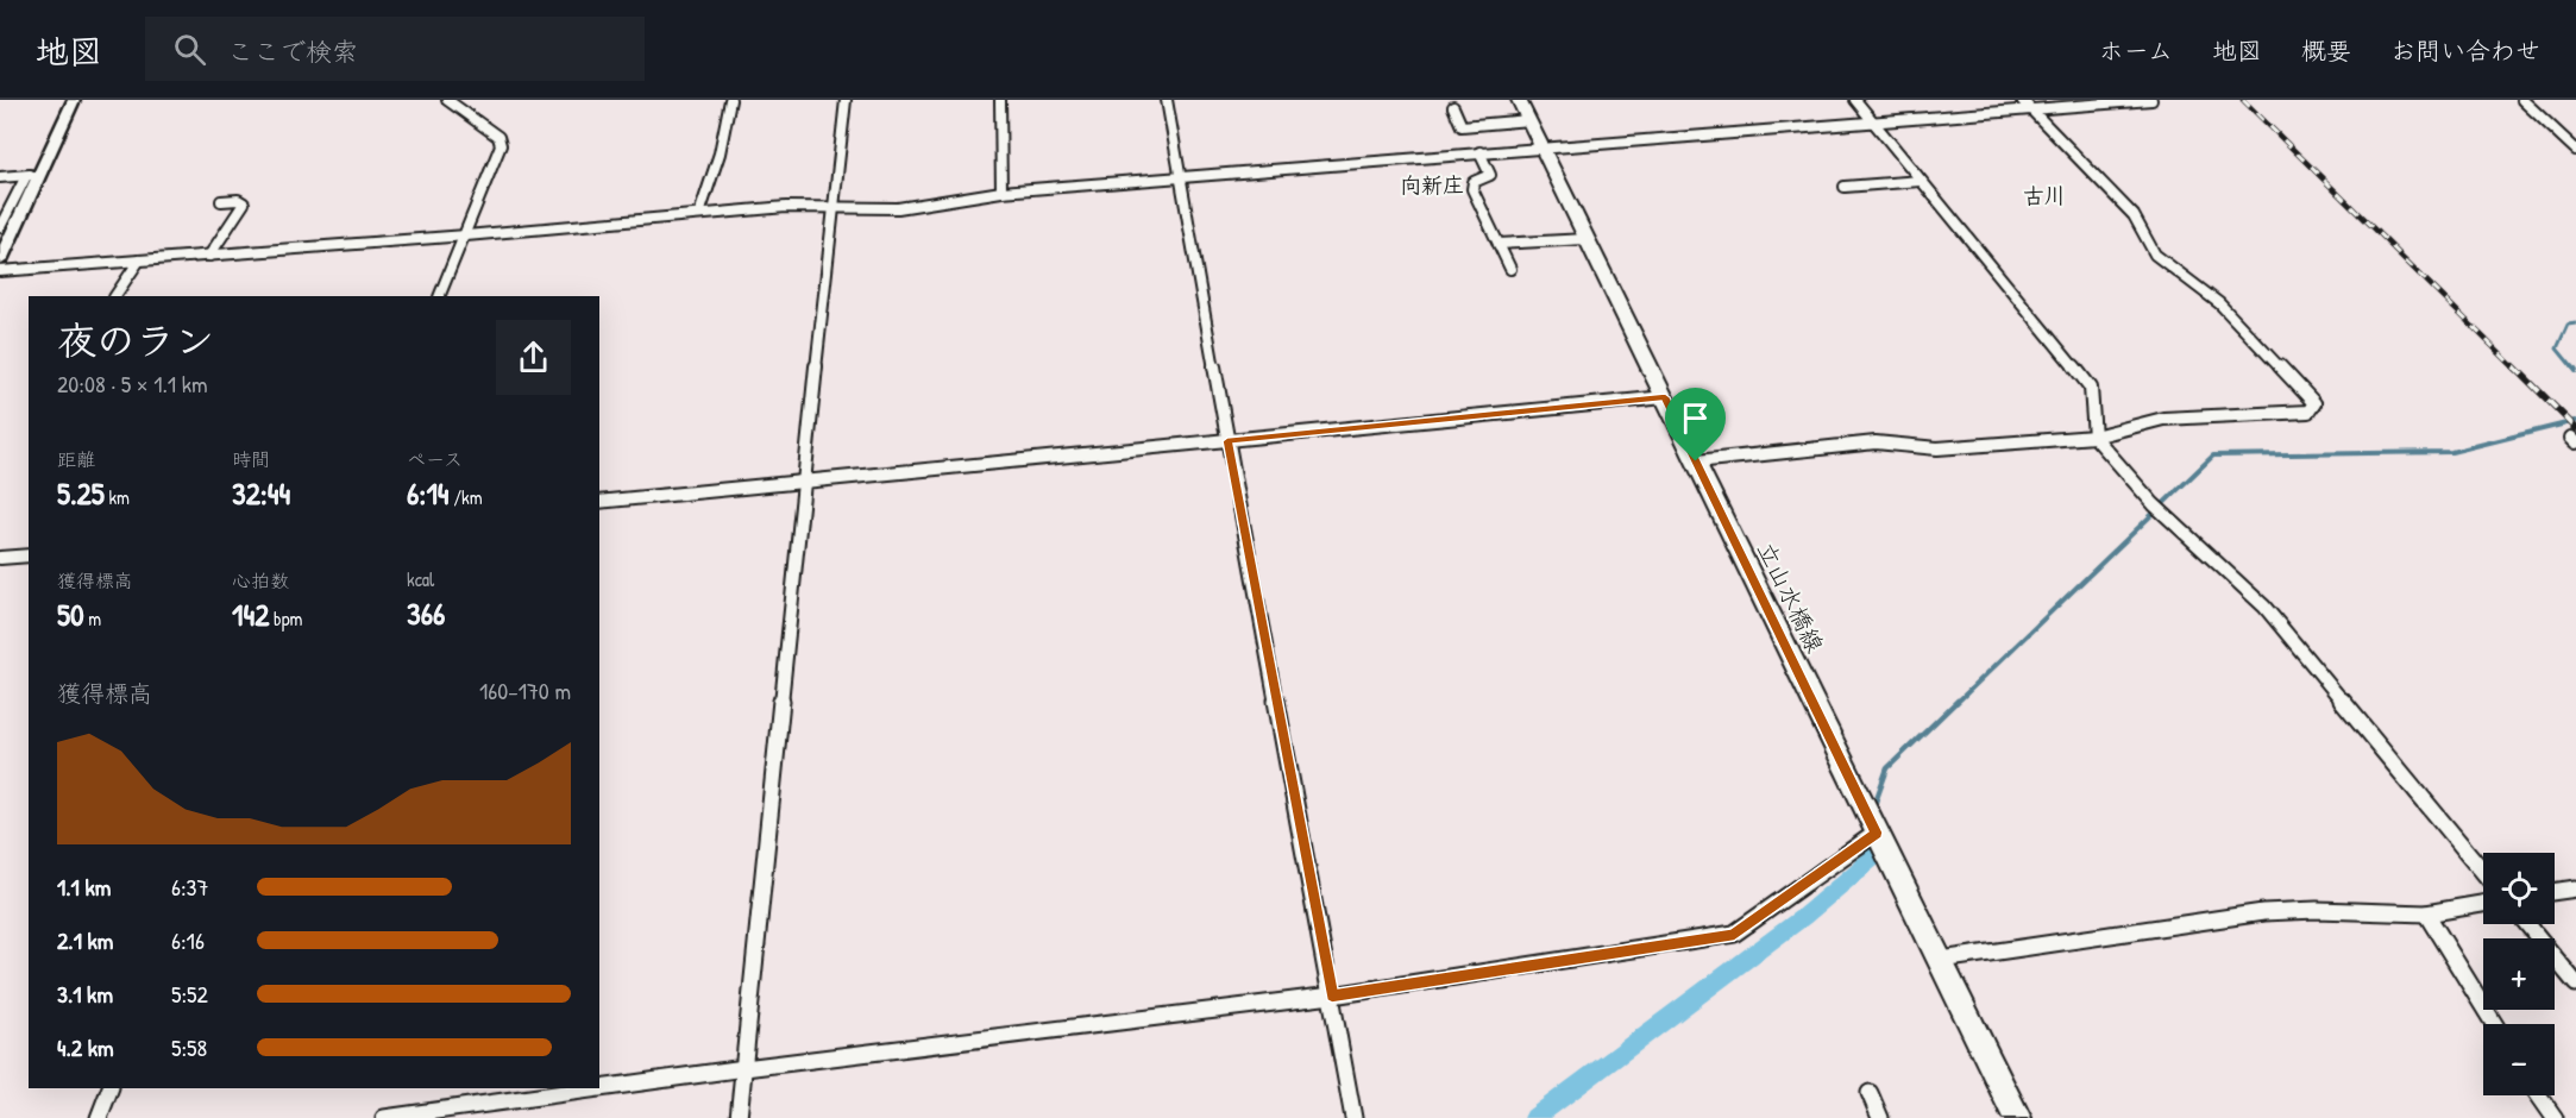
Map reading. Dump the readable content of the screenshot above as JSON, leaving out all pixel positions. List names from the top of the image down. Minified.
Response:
{"streets":{"main road":["立山水橋線"]},"districts":["向新庄","古川"],"page":{"header":"地図","search":"ここで検索","nav":["ホーム","地図","概要","お問い合わせ"],"heading":["夜のラン","20:08 · 5 × 1.1 km"],"stats":[["距離","5.25 km"],["時間","32:44"],["ペース","6:14 /km"],["獲得標高","50 m"],["心拍数","142 bpm"],["kcal","366"]],"chart":["獲得標高","160–170 m"],"map_buttons":["+","−"],"list":[{"name":"1.1 km","note":"6:37"},{"name":"2.1 km","note":"6:16"},{"name":"3.1 km","note":"5:52"},{"name":"4.2 km","note":"5:58"}]}}
